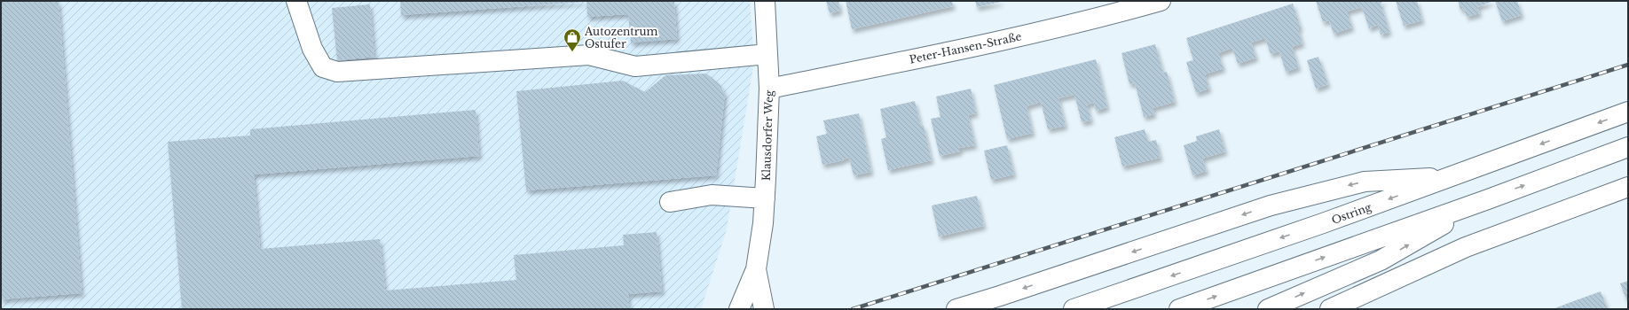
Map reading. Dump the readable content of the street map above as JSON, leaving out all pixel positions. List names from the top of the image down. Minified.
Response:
{"streets":{"main road":["Peter-Hansen-Straße","Klausdorfer Weg","Ostring"]},"crossings":[["Peter-Hansen-Straße","Klausdorfer Weg"]],"places":{"shop":["Autozentrum Ostufer"]}}
